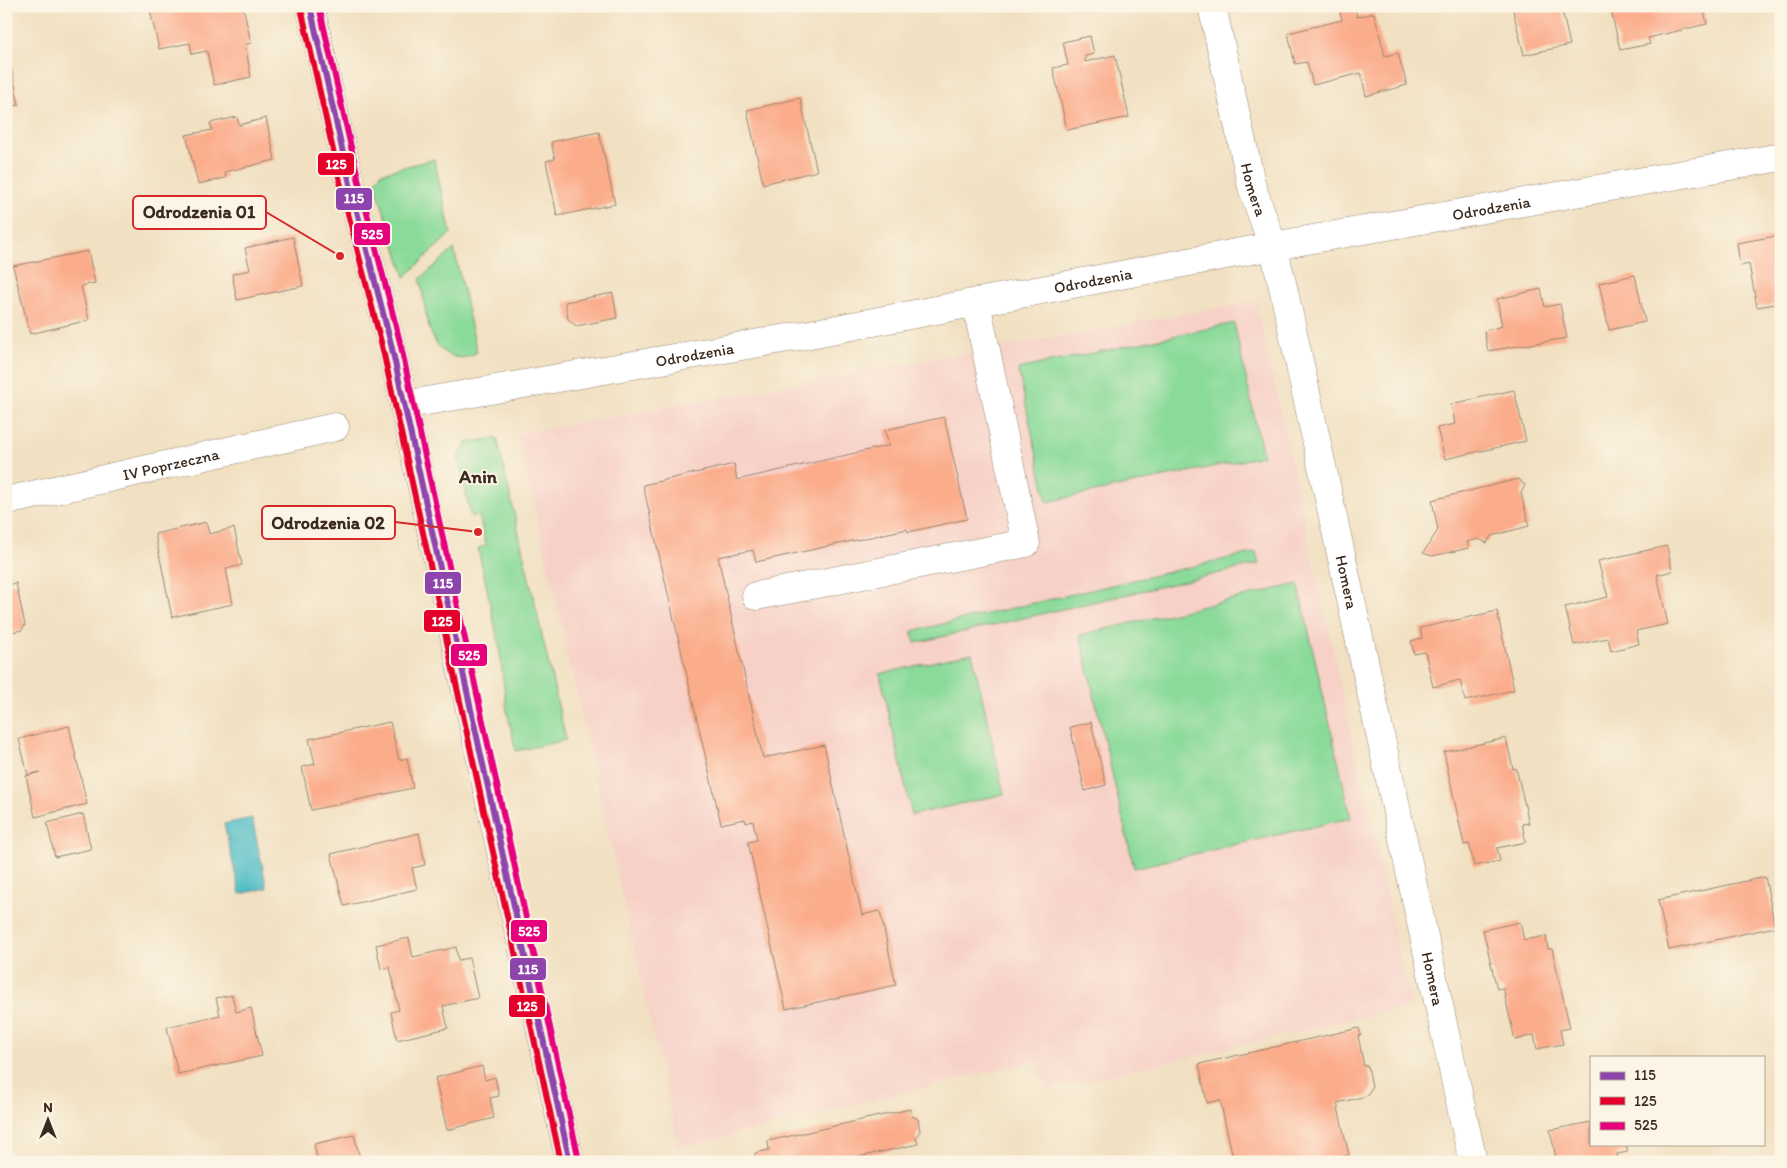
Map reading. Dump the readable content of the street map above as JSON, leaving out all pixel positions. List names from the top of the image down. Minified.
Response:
{"streets":{"street":["Homera","Odrodzenia","IV Poprzeczna"]},"crossings":[["Homera","Odrodzenia"]],"districts":["Anin"],"places":["Odrodzenia 01","Odrodzenia 02"],"lines":["transit line 115","transit line 525","transit line 125"],"legend":["115","125","525"],"north":"top"}
